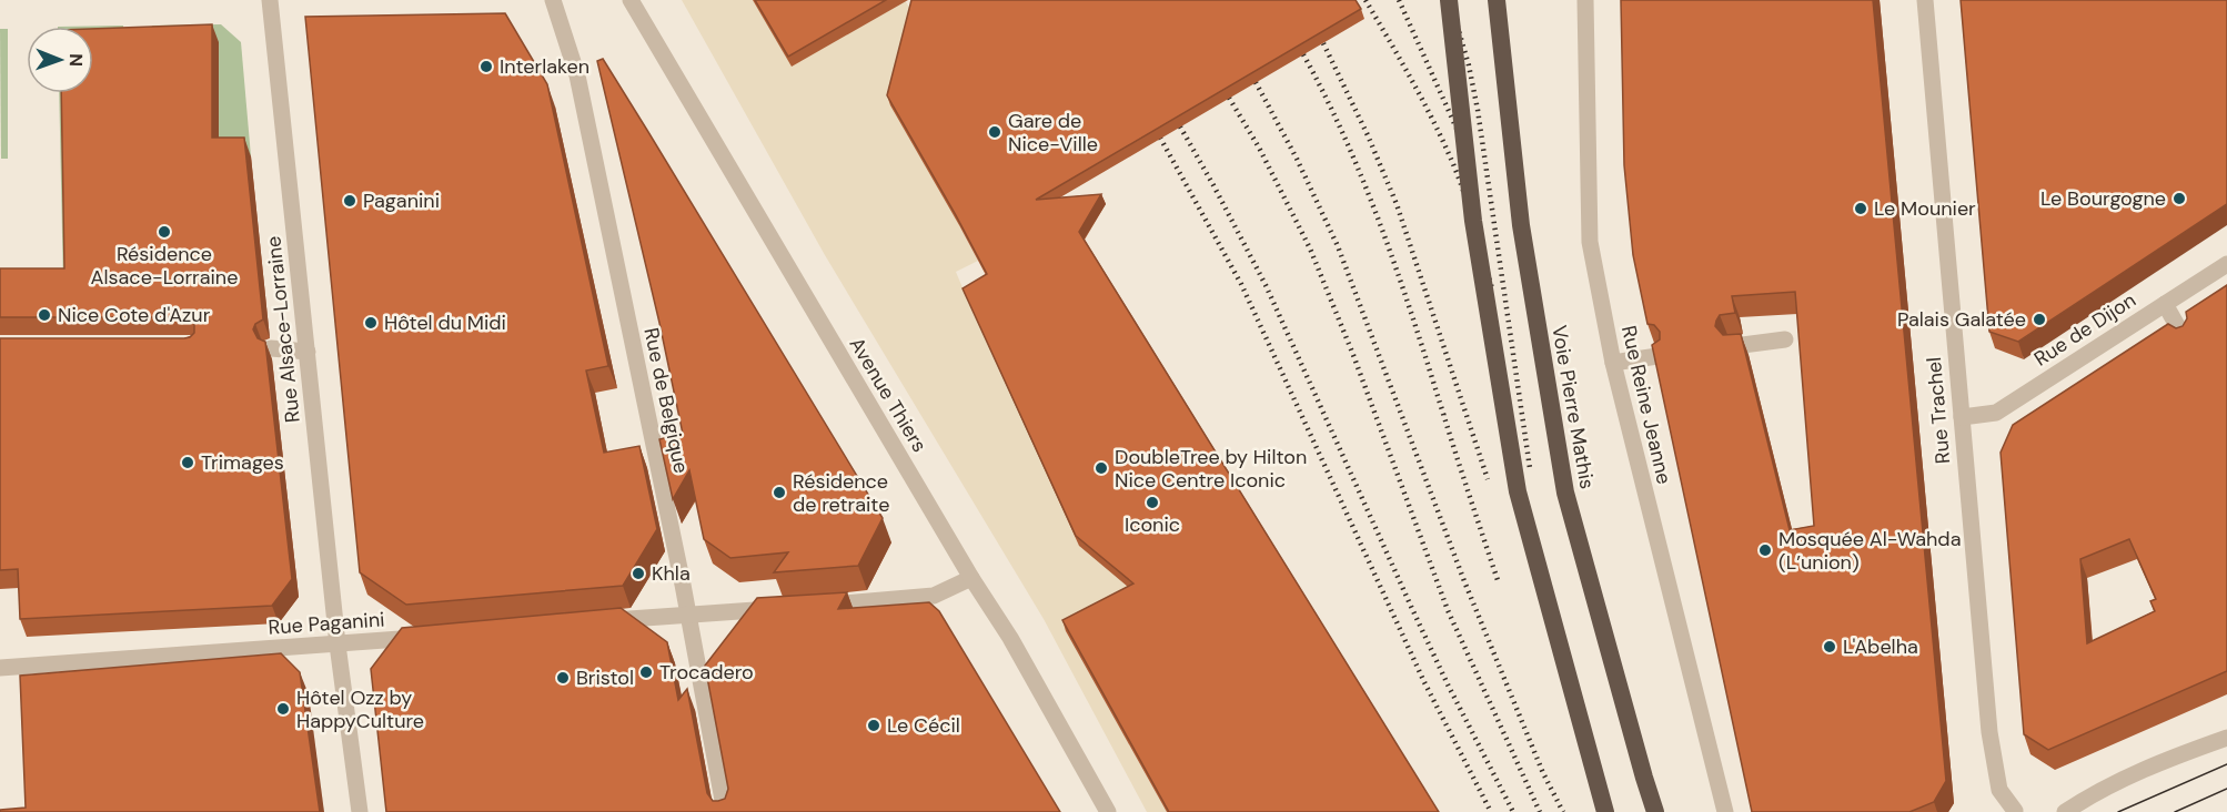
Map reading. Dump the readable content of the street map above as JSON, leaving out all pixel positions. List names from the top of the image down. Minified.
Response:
{"streets":{"highway":["Voie Pierre Mathis"],"street":["Rue Alsace-Lorraine","Rue de Dijon","Avenue Thiers","Rue de Belgique","Rue Reine Jeanne","Rue Trachel","Rue Paganini"]},"crossings":[["Rue Alsace-Lorraine","Rue Paganini"],["Rue de Dijon","Rue Trachel"]],"places":["Interlaken","Gare de Nice-Ville","Le Bourgogne","Paganini","Le Mounier","Résidence Alsace-Lorraine","Nice Cote d'Azur","Palais Galatée","Hôtel du Midi","Trimages","DoubleTree by Hilton Nice Centre Iconic","Résidence de retraite","Iconic","Mosquée Al-Wahda (L’union)","Khla","L'Abelha","Trocadero","Bristol","Hôtel Ozz by HappyCulture","Le Cécil"],"north":"right"}
